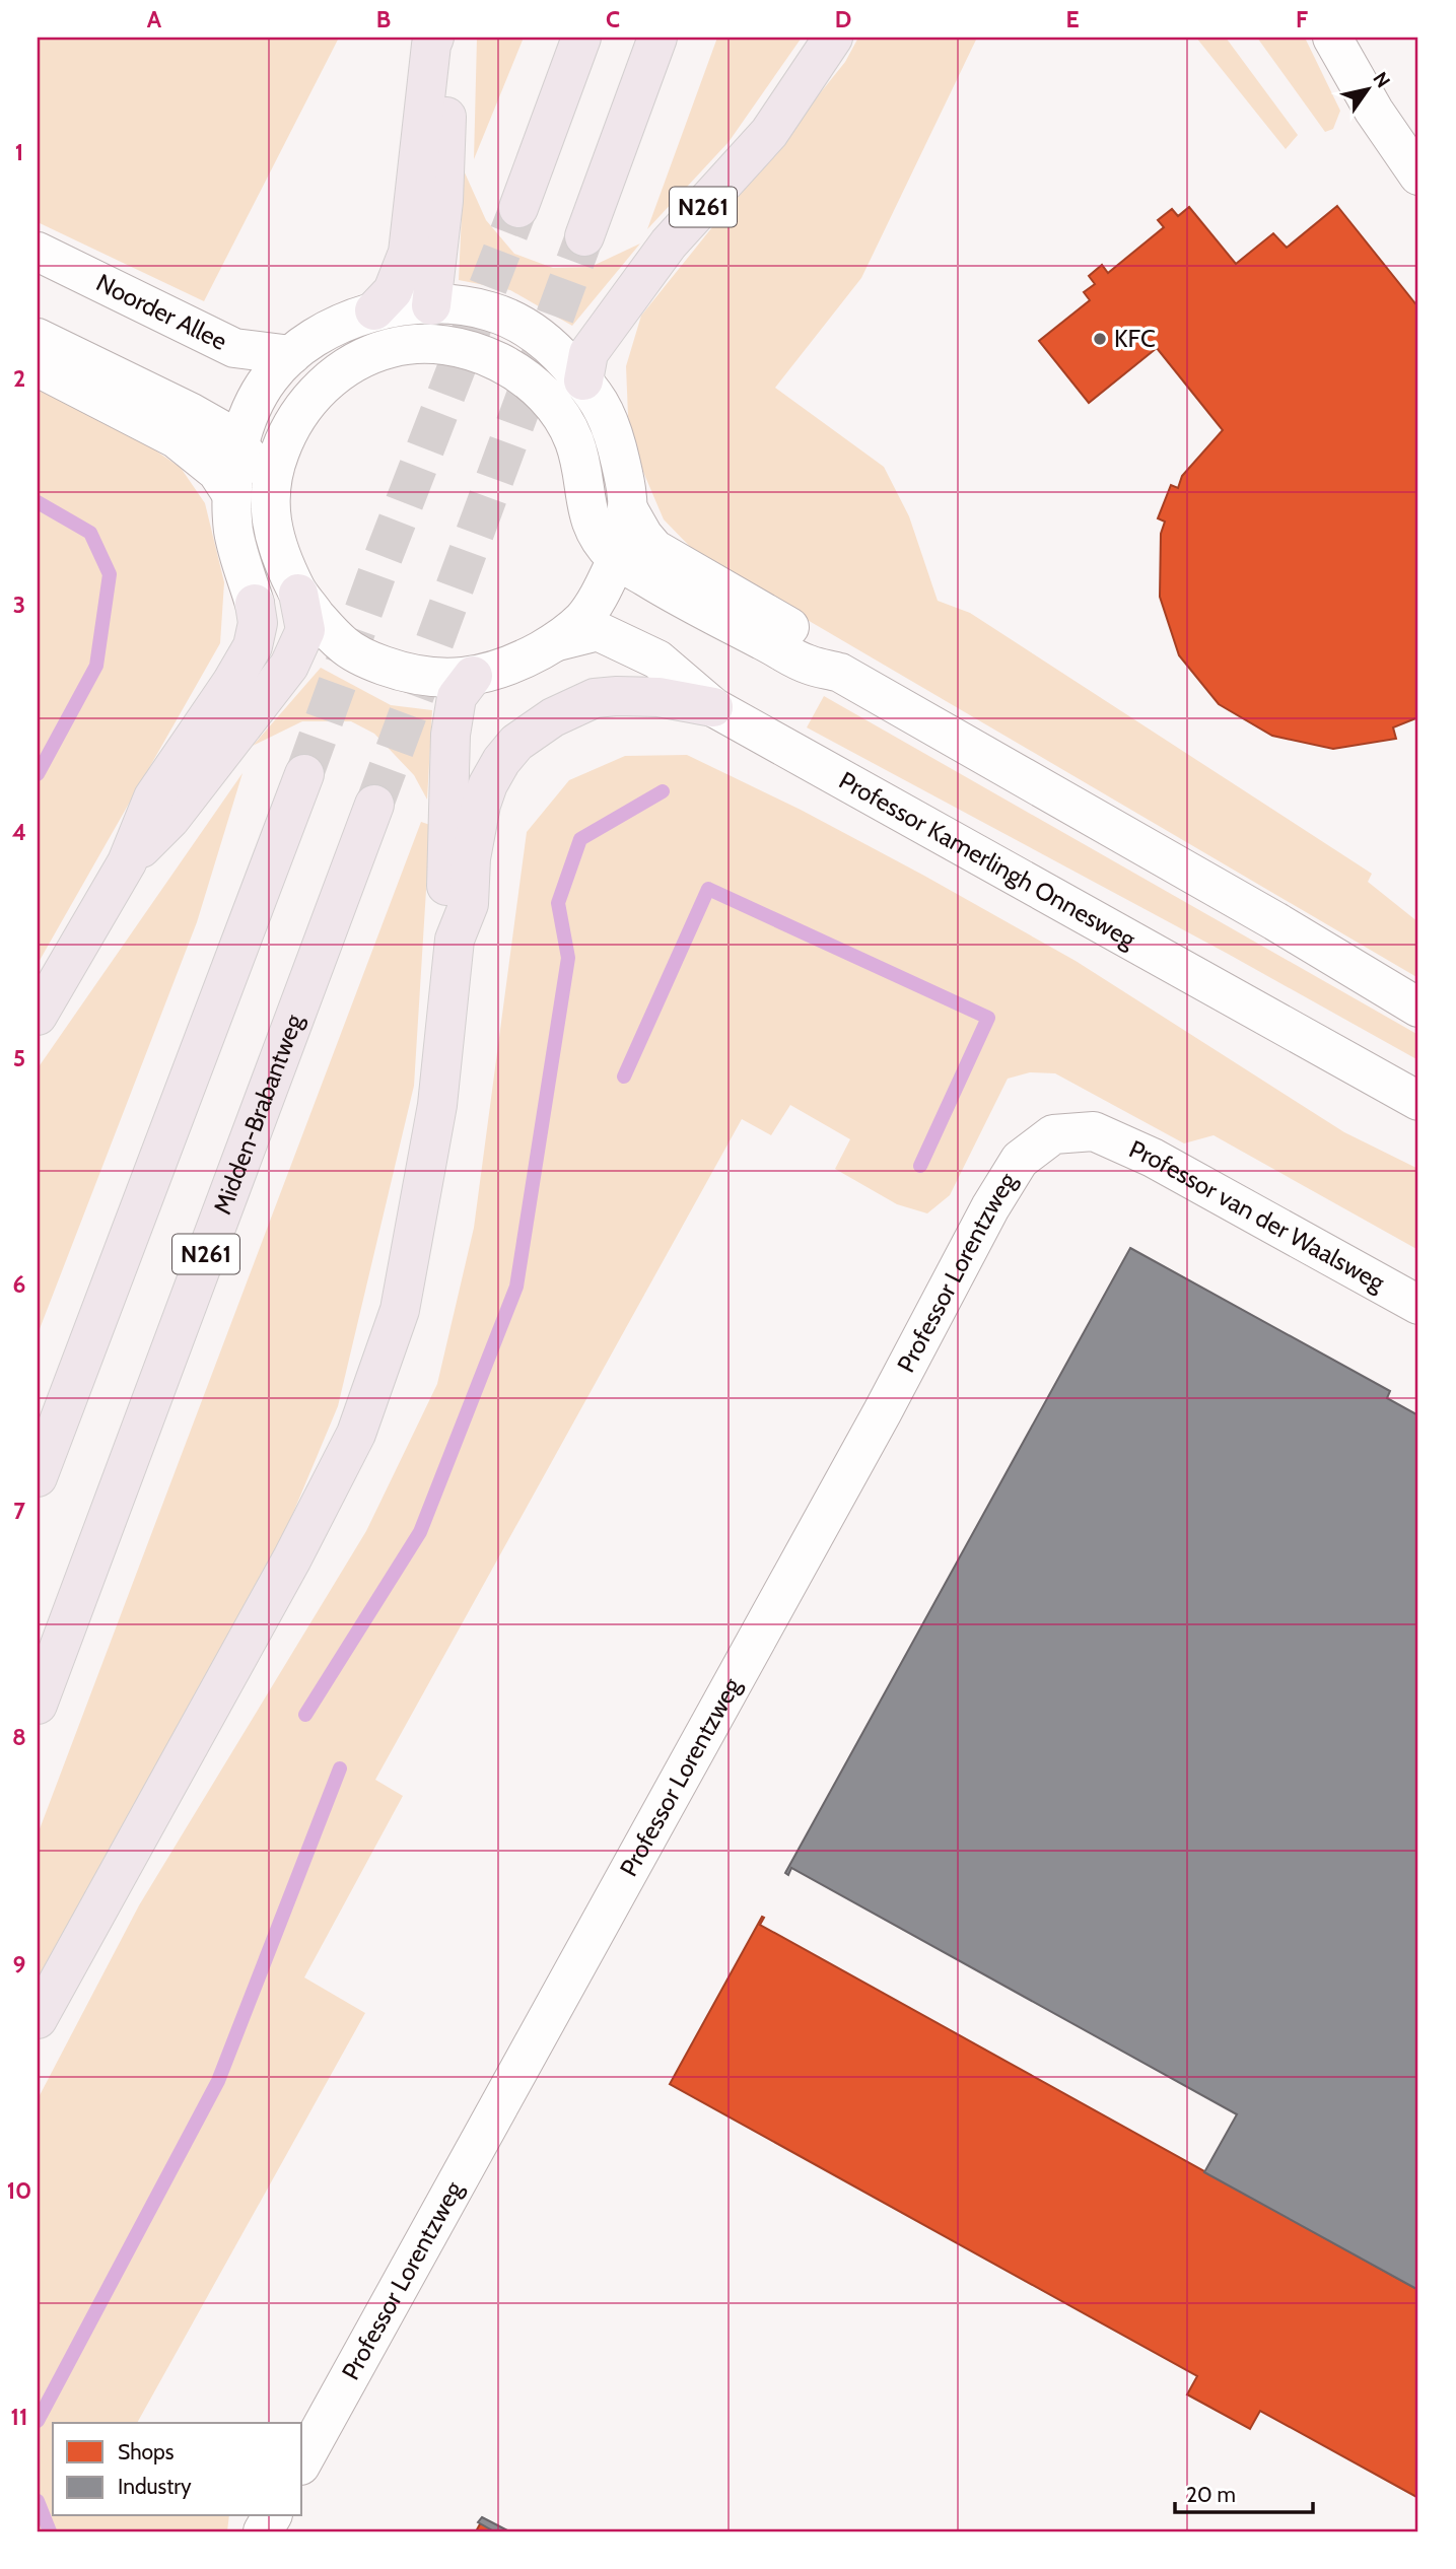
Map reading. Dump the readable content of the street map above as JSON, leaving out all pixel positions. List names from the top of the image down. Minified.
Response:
{"streets":{"highway":["N261","Midden-Brabantweg"],"main road":["Noorder Allee","Professor Kamerlingh Onnesweg","Professor van der Waalsweg","Professor Lorentzweg"]},"crossings":[["Professor van der Waalsweg","Professor Lorentzweg"]],"places":["KFC"],"legend":["Shops","Industry"],"scale_bar":"20 m","north":"top right","grid":{"columns":["A","B","C","D","E","F"],"rows":["1","2","3","4","5","6","7","8","9","10","11"]}}
